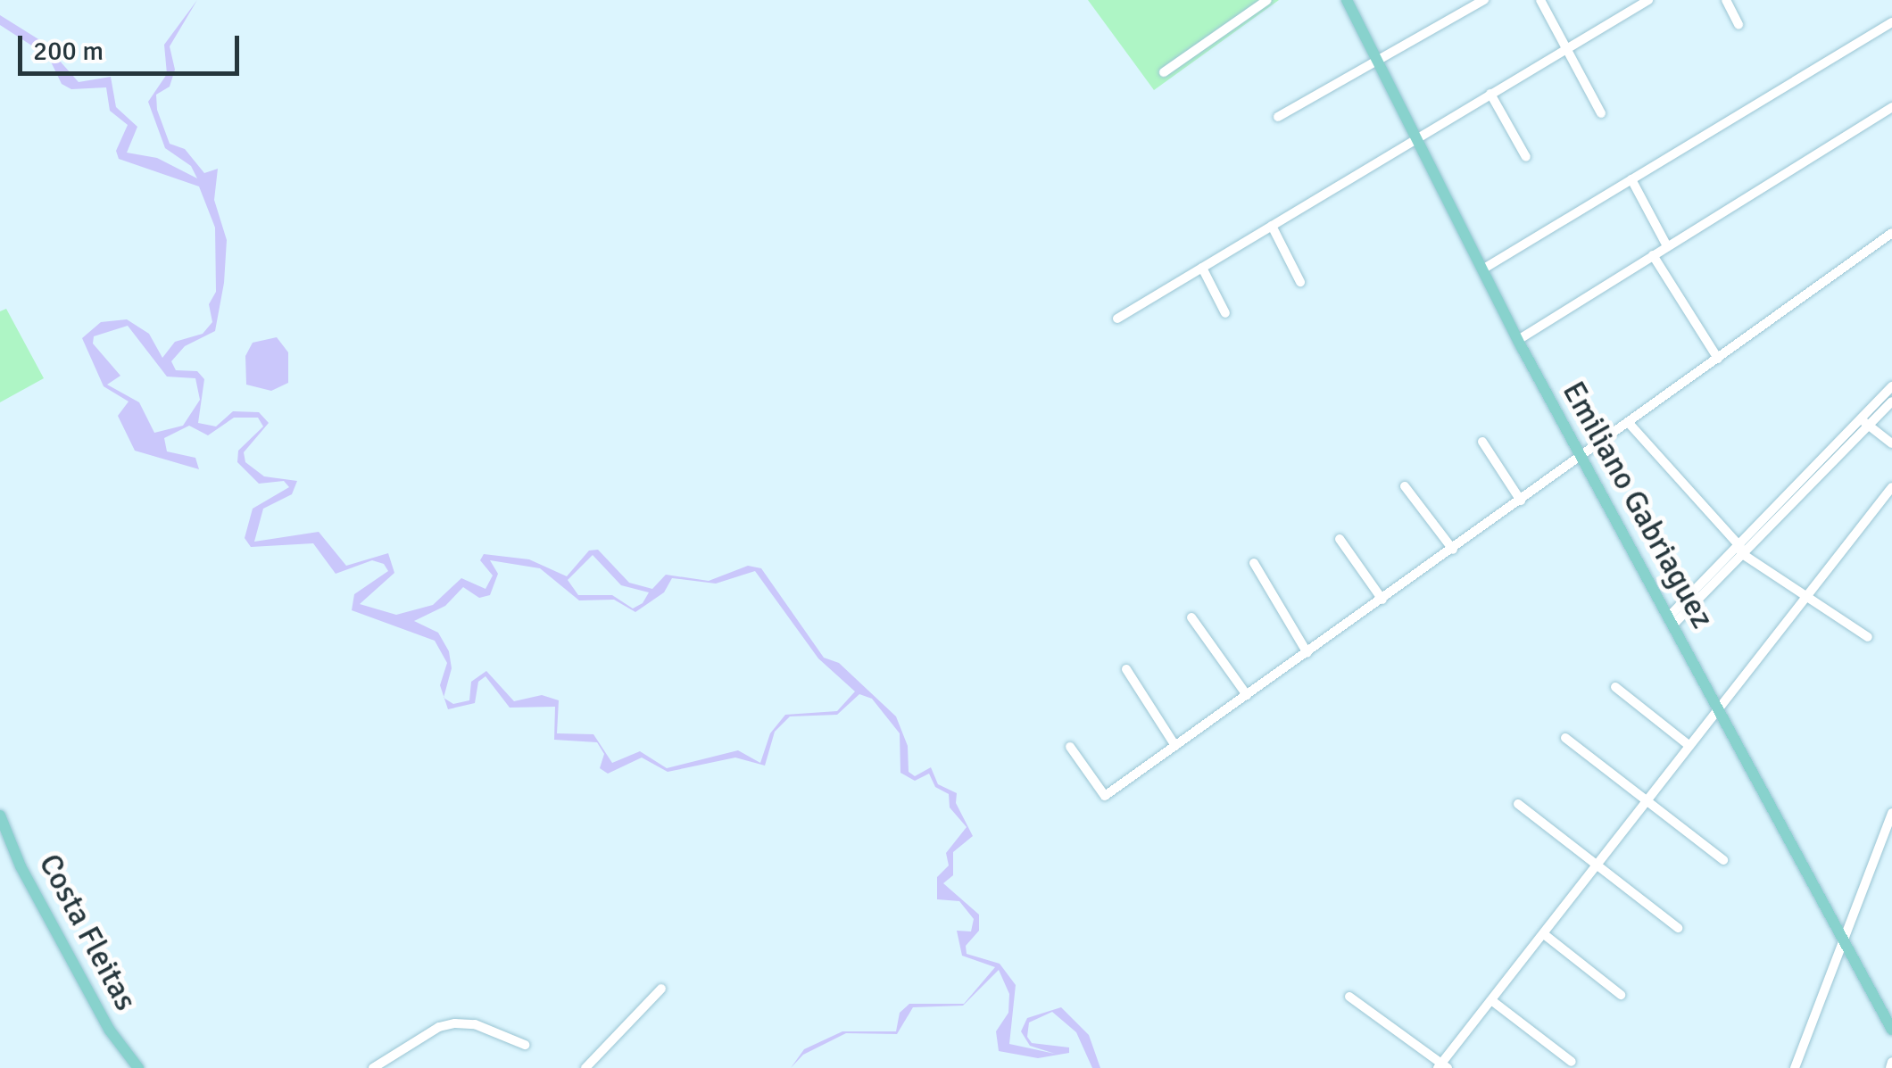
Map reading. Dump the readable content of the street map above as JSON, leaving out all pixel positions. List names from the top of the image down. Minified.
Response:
{"streets":{"main road":["Emiliano Gabriaguez","Costa Fleitas"]},"scale_bar":"200 m"}
